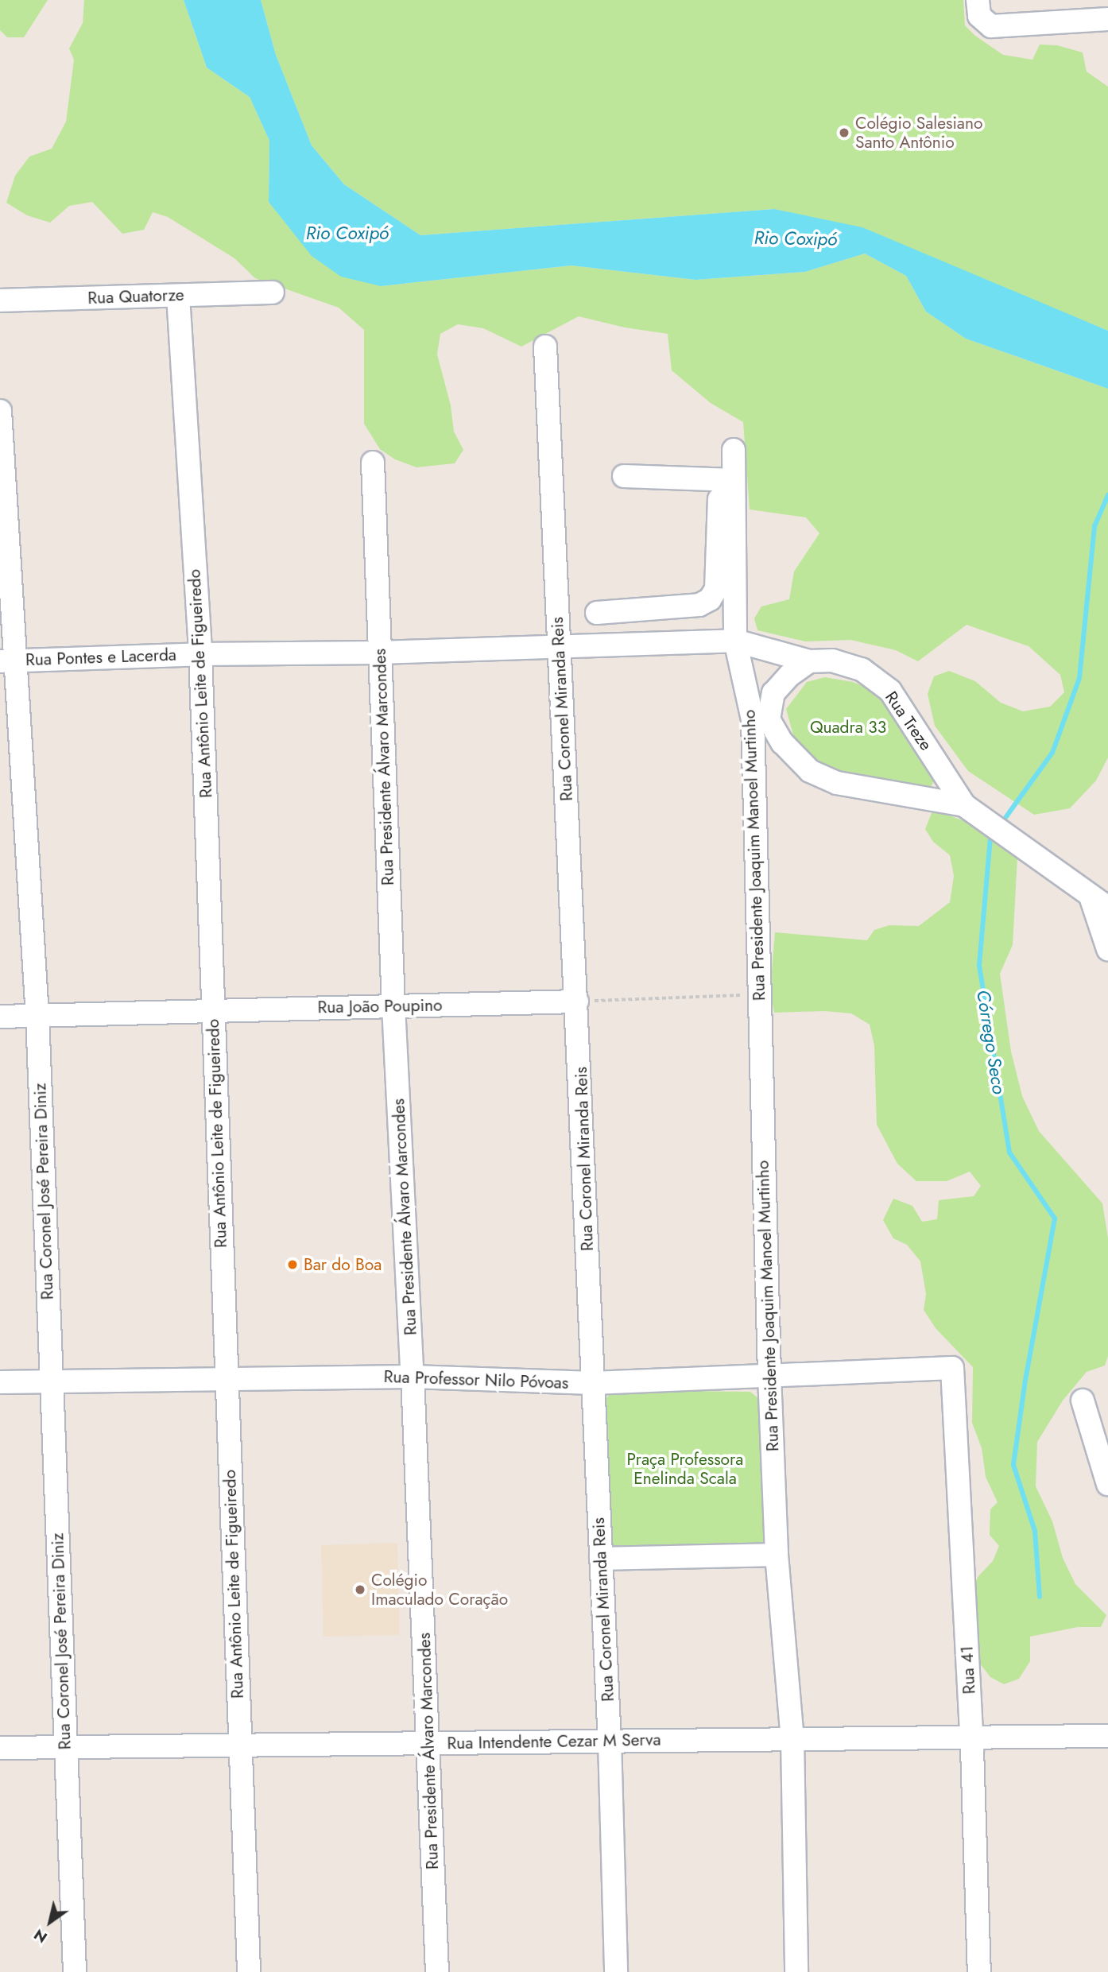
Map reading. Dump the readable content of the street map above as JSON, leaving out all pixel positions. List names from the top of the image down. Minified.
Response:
{"streets":{"street":["Rua Quatorze","Rua Pontes e Lacerda","Rua Antônio Leite de Figueiredo","Rua Coronel Miranda Reis","Rua Treze","Rua Presidente Álvaro Marcondes","Rua Presidente Joaquim Manoel Murtinho","Rua João Poupino","Rua Coronel José Pereira Diniz","Rua Professor Nilo Póvoas","Rua 41","Rua Intendente Cezar M Serva"]},"crossings":[["Rua Quatorze","Rua Antônio Leite de Figueiredo"],["Rua Pontes e Lacerda","Rua Antônio Leite de Figueiredo"],["Rua Pontes e Lacerda","Rua Coronel Miranda Reis"],["Rua Pontes e Lacerda","Rua Treze"],["Rua Pontes e Lacerda","Rua Presidente Álvaro Marcondes"],["Rua Pontes e Lacerda","Rua Presidente Joaquim Manoel Murtinho"],["Rua Pontes e Lacerda","Rua Coronel José Pereira Diniz"],["Rua Antônio Leite de Figueiredo","Rua João Poupino"],["Rua Antônio Leite de Figueiredo","Rua Professor Nilo Póvoas"],["Rua Antônio Leite de Figueiredo","Rua Intendente Cezar M Serva"],["Rua Coronel Miranda Reis","Rua João Poupino"],["Rua Coronel Miranda Reis","Rua Professor Nilo Póvoas"],["Rua Coronel Miranda Reis","Rua Intendente Cezar M Serva"],["Rua Treze","Rua Presidente Joaquim Manoel Murtinho"],["Rua Presidente Álvaro Marcondes","Rua João Poupino"],["Rua Presidente Álvaro Marcondes","Rua Professor Nilo Póvoas"],["Rua Presidente Álvaro Marcondes","Rua Intendente Cezar M Serva"],["Rua Presidente Joaquim Manoel Murtinho","Rua Professor Nilo Póvoas"],["Rua Presidente Joaquim Manoel Murtinho","Rua Intendente Cezar M Serva"],["Rua João Poupino","Rua Coronel José Pereira Diniz"],["Rua Coronel José Pereira Diniz","Rua Professor Nilo Póvoas"],["Rua Coronel José Pereira Diniz","Rua Intendente Cezar M Serva"],["Rua Professor Nilo Póvoas","Rua 41"],["Rua 41","Rua Intendente Cezar M Serva"]],"water":["Rio Coxipó","Córrego Seco"],"parks":["Quadra 33","Praça Professora Enelinda Scala"],"places":["Colégio Salesiano Santo Antônio","Bar do Boa","Colégio Imaculado Coração"],"north":"bottom left"}
